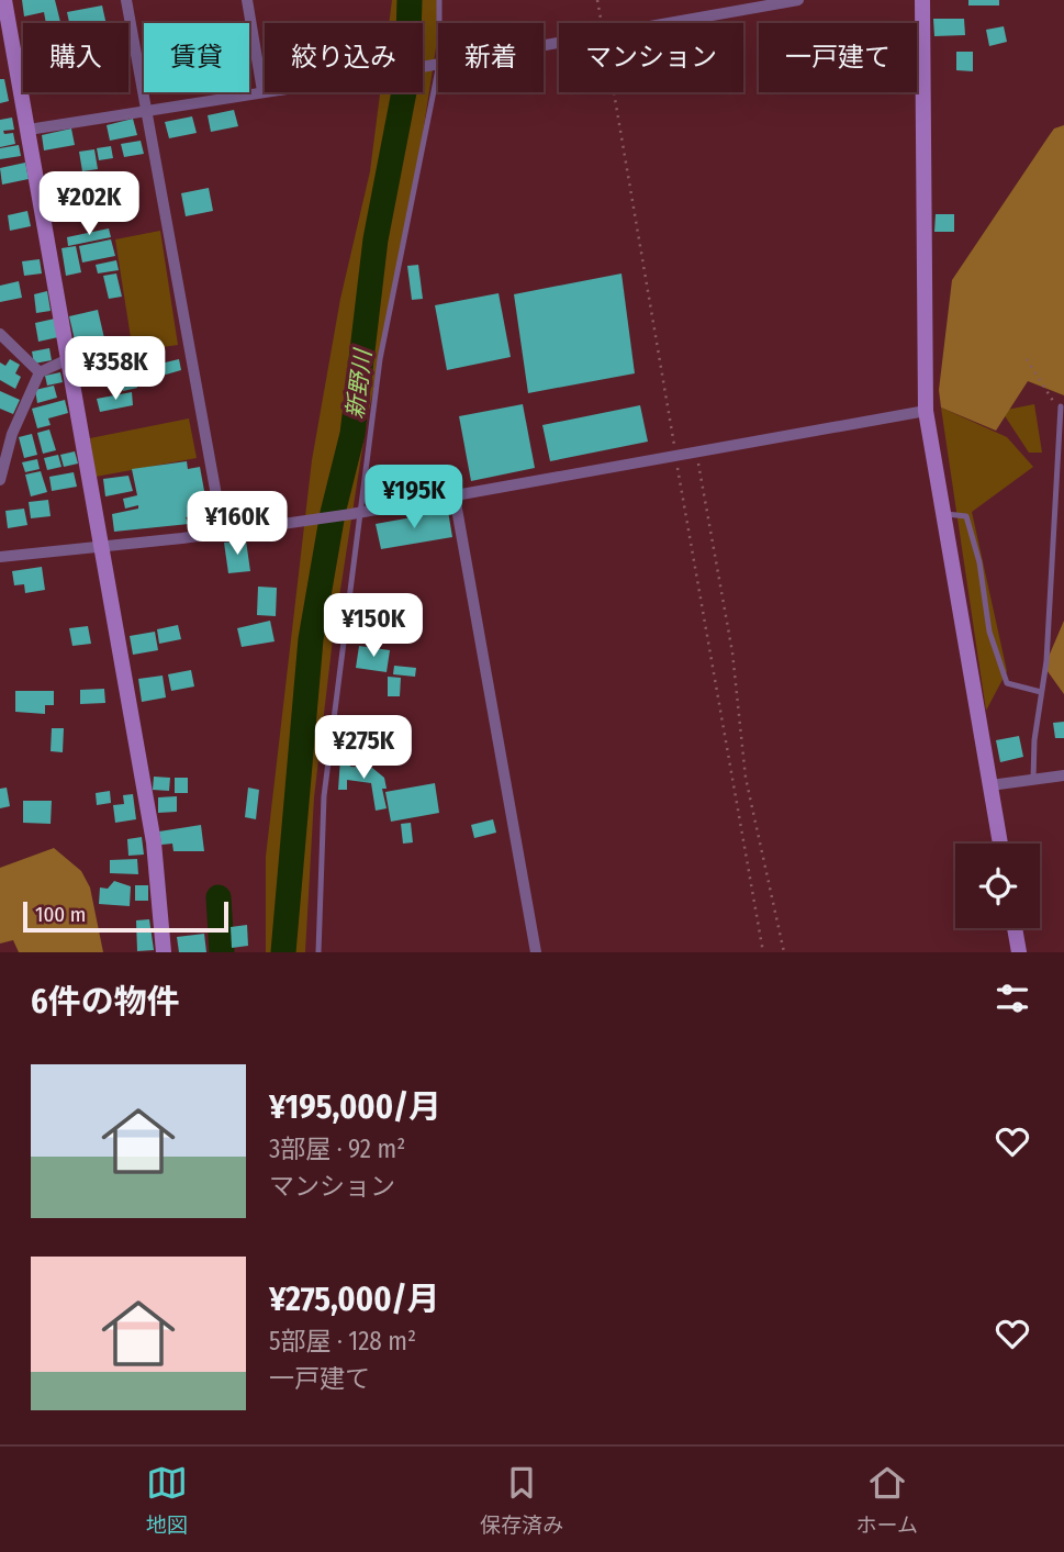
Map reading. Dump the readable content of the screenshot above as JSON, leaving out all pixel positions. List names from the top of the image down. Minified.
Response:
{"water":["新野川"],"scale_bar":"100 m","page":{"chip":["購入","賃貸","絞り込み","新着","マンション","一戸建て"],"price":["¥202K","¥358K","¥195K","¥160K","¥150K","¥275K"],"scale":"100 m","heading":"6件の物件","list":[{"name":"¥195,000/月","note":"3部屋 · 92 m² · マンション"},{"name":"¥275,000/月","note":"5部屋 · 128 m² · 一戸建て"}],"tabs":["地図","保存済み","ホーム"]}}
